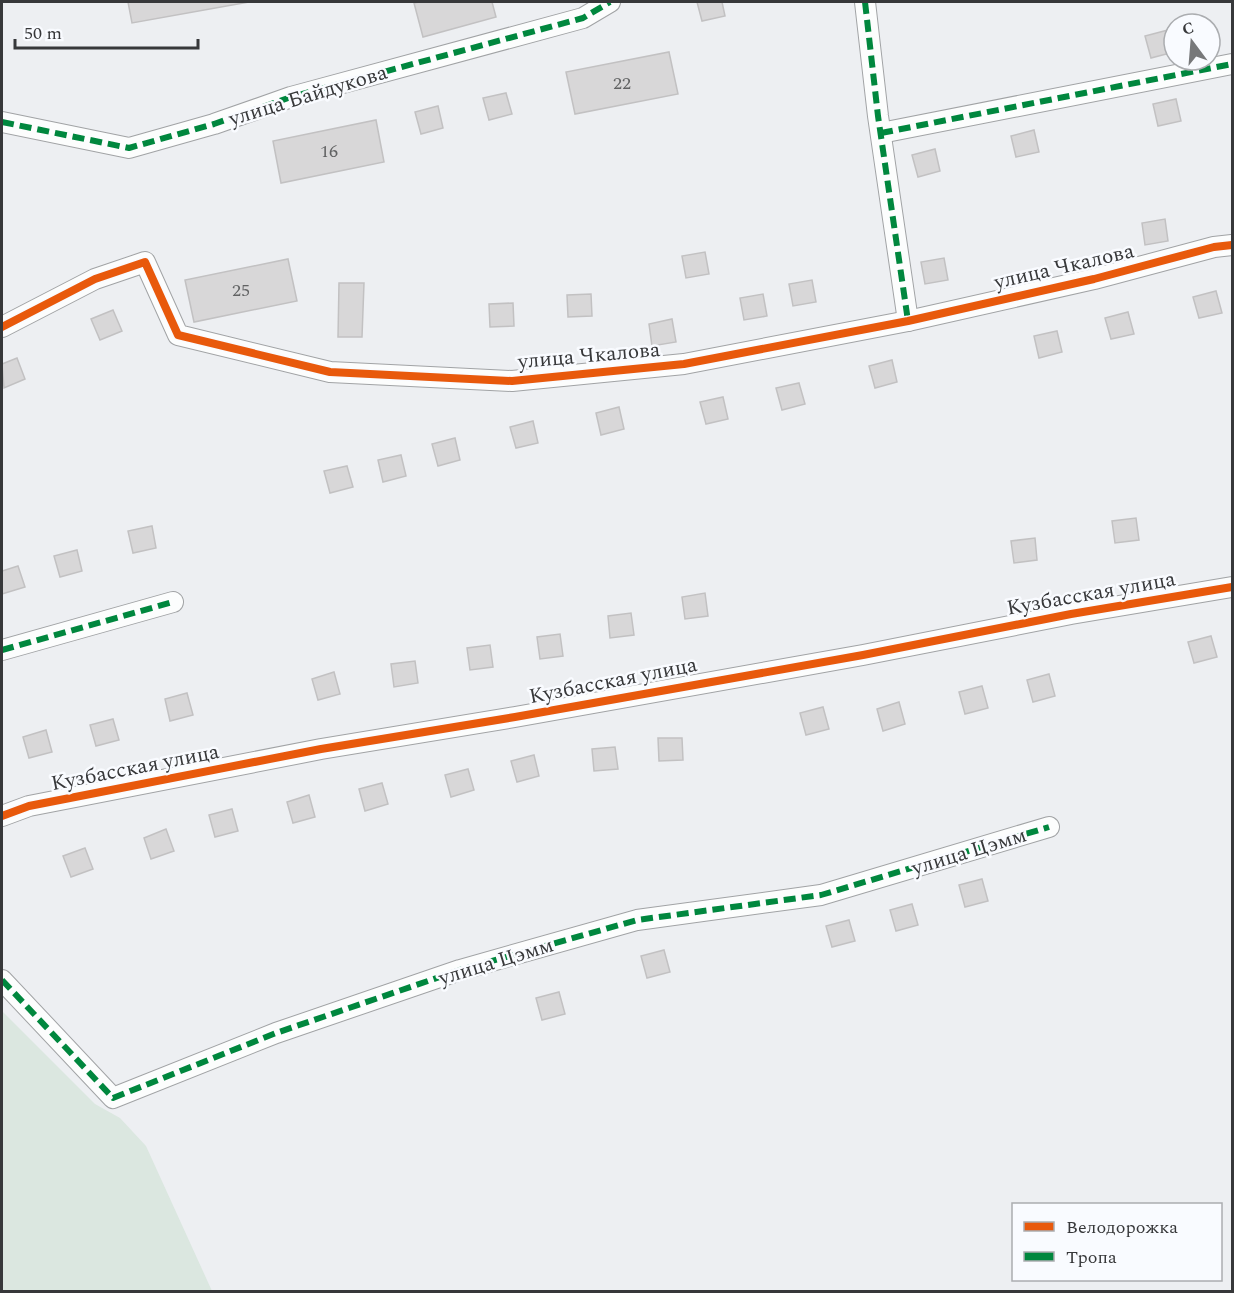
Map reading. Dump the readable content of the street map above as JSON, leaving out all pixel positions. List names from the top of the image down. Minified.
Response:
{"streets":{"street":["улица Байдукова","улица Чкалова","Кузбасская улица","улица Цэмм"]},"house_numbers":["22","16","25"],"legend":["Велодорожка","Тропа"],"scale_bar":"50 m","north":"top"}
